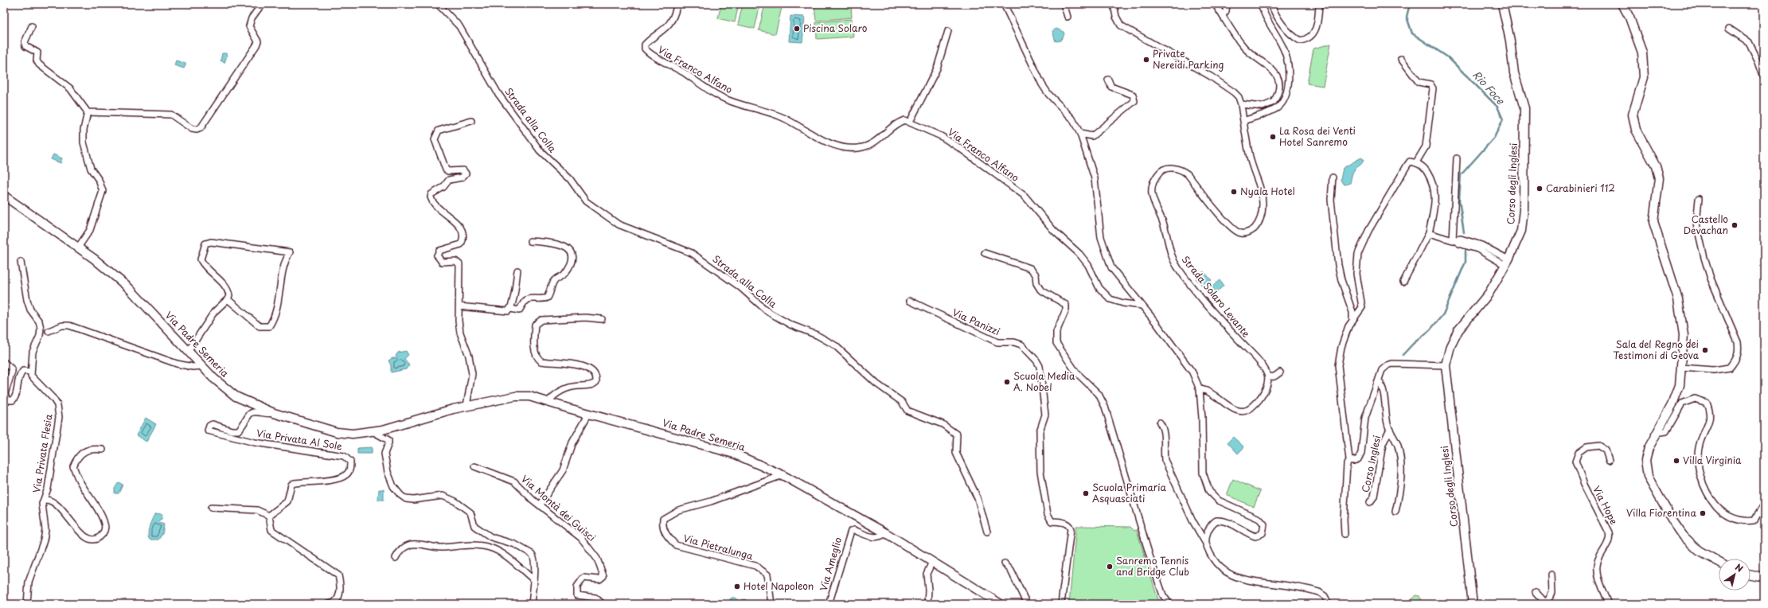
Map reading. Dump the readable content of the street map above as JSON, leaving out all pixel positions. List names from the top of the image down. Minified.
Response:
{"streets":{"main road":["Corso degli Inglesi","Via Padre Semeria"],"street":["Via Franco Alfano","Strada alla Colla","Strada Solaro Levante","Via Panizzi","Via Privata Al Sole","Via Privata Flesia","Corso Inglesi","Via Hope","Via Montà dei Guisci","Via Pietralunga","Via Ameglio"]},"crossings":[["Via Padre Semeria","Via Privata Al Sole"],["Via Padre Semeria","Via Pietralunga"],["Via Padre Semeria","Via Ameglio"]],"water":["Rio Foce"],"places":["Piscina Solaro","Private Nereidi Parking","La Rosa dei Venti Hotel Sanremo","Carabinieri 112","Nyala Hotel","Castello Devachan","Sala del Regno dei Testimoni di Geova","Scuola Media A. Nobel","Villa Virginia","Scuola Primaria Asquasciati","Villa Fiorentina","Sanremo Tennis and Bridge Club","Hotel Napoleon"],"north":"top right"}
